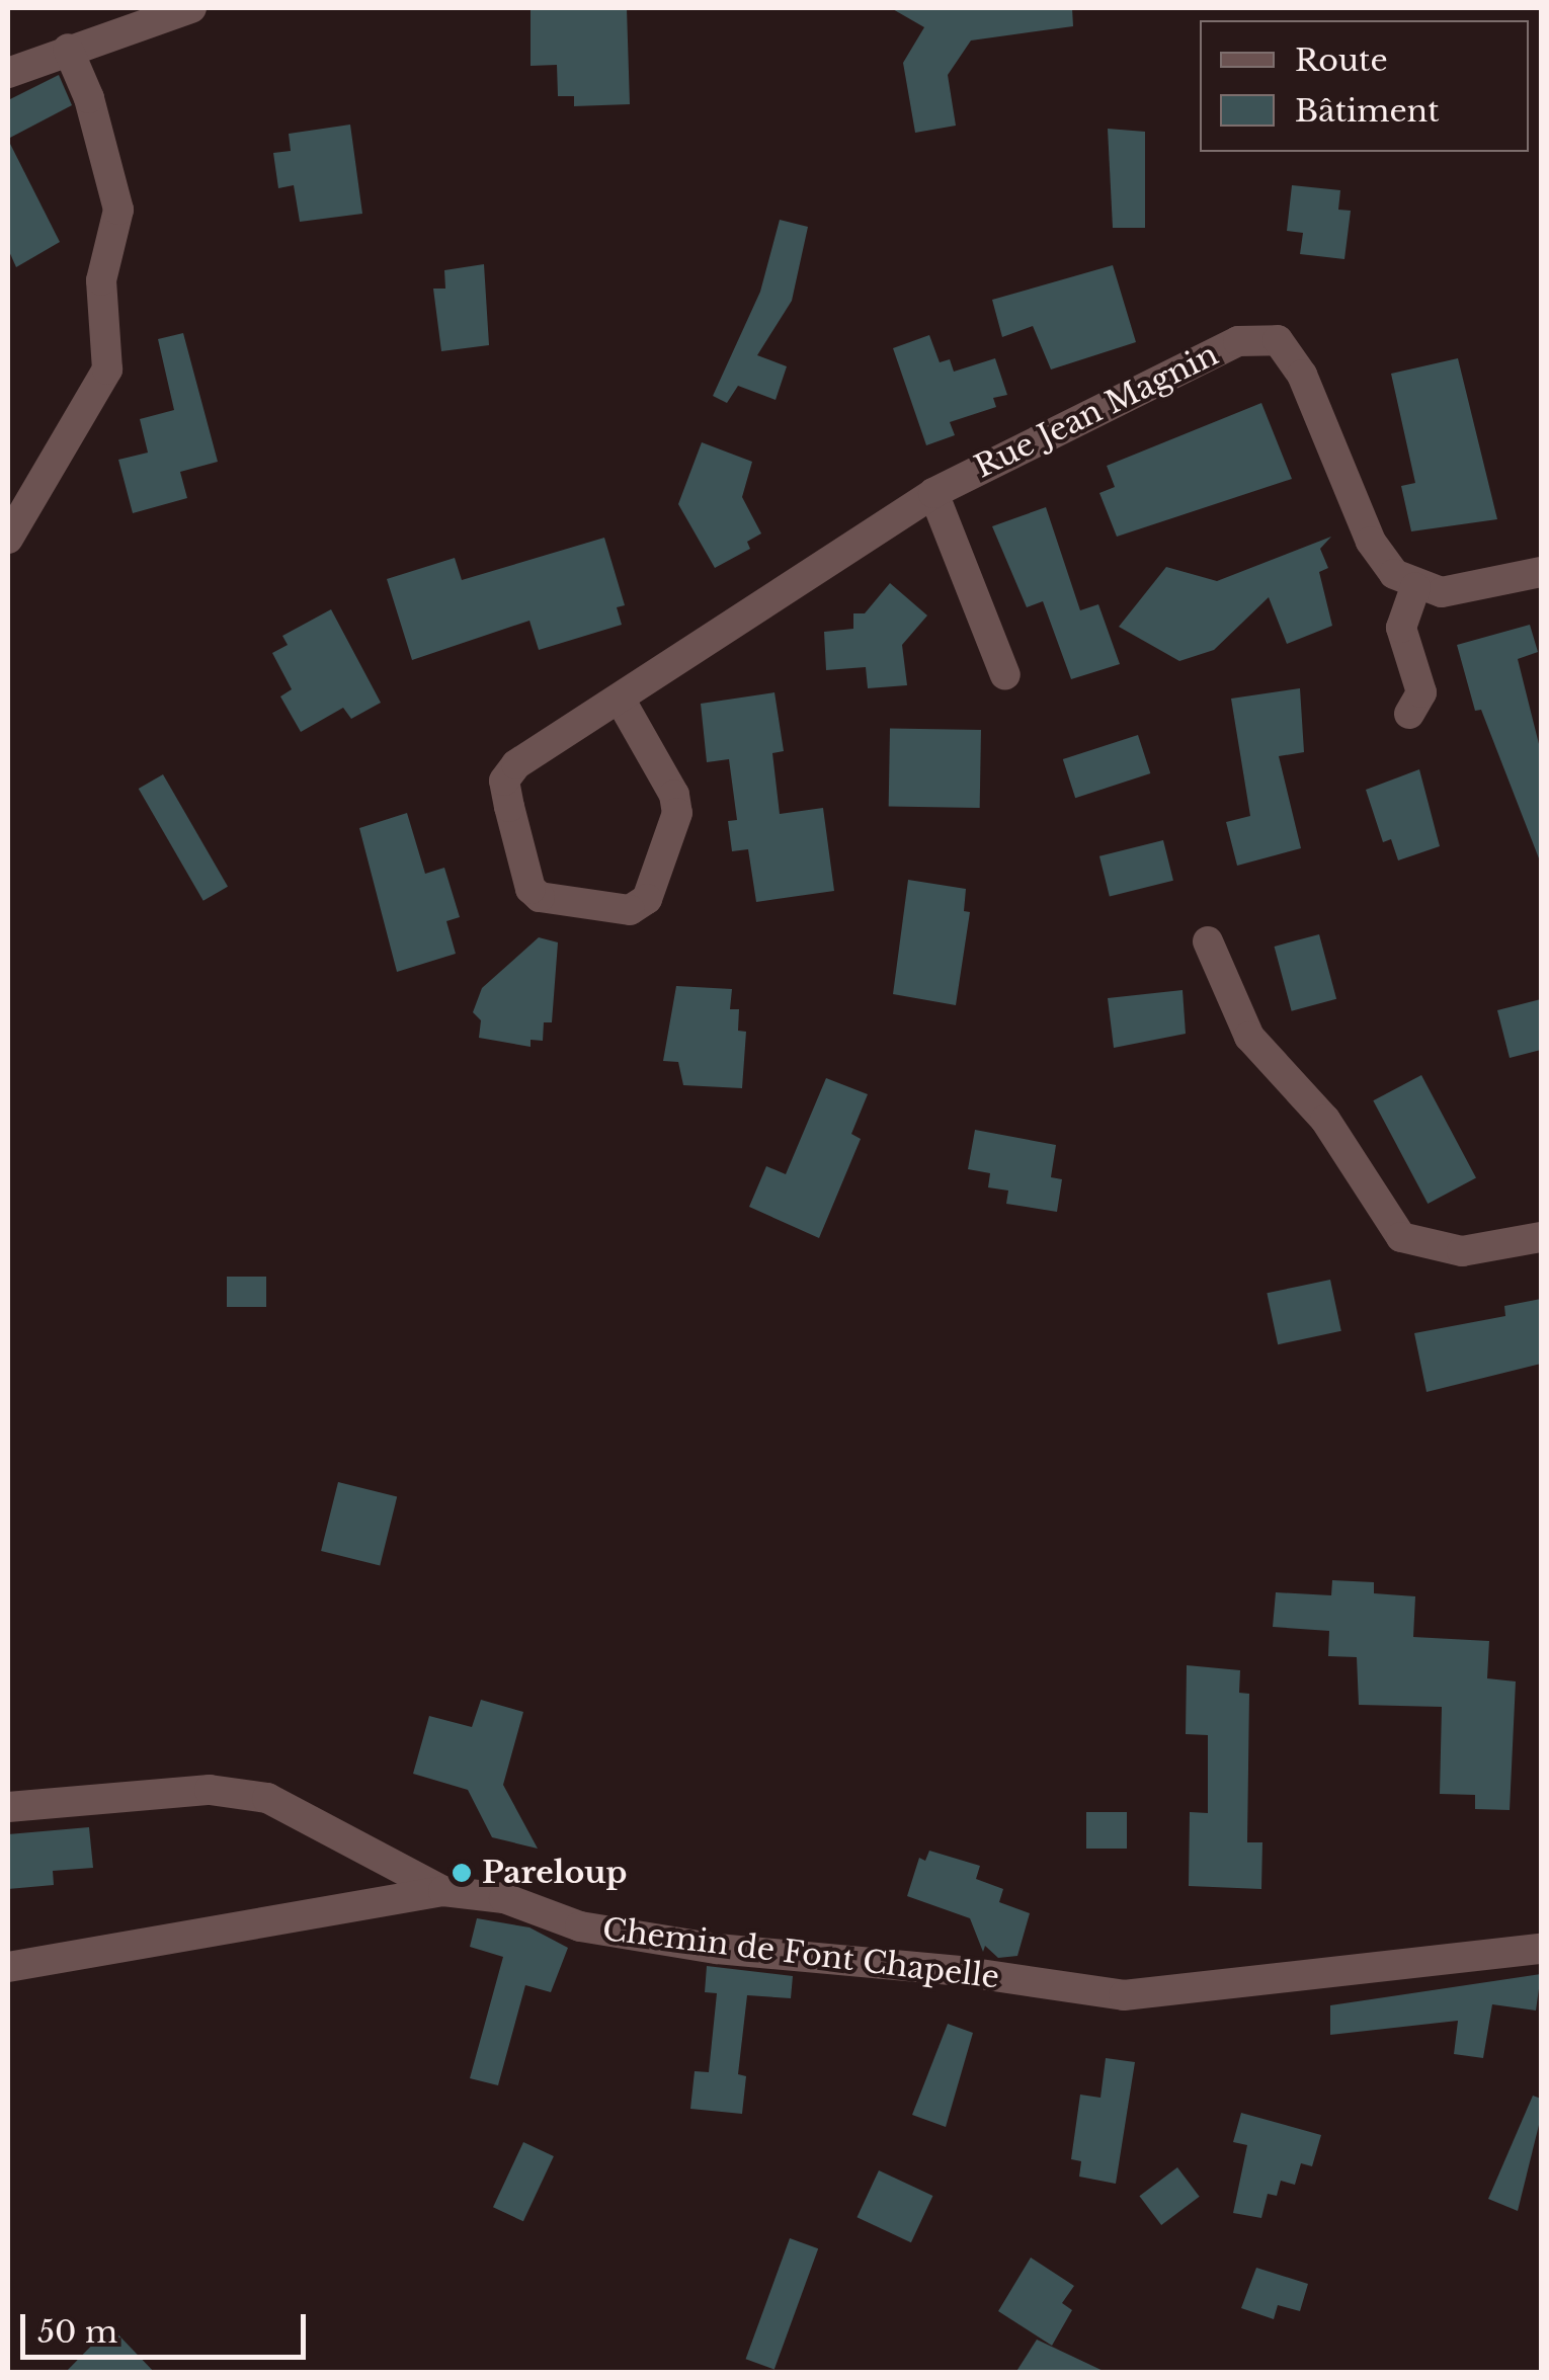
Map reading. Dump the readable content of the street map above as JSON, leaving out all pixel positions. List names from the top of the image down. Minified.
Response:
{"streets":{"street":["Rue Jean Magnin","Chemin de Font Chapelle"]},"places":["Pareloup"],"legend":["Route","Bâtiment"],"scale_bar":"50 m"}
